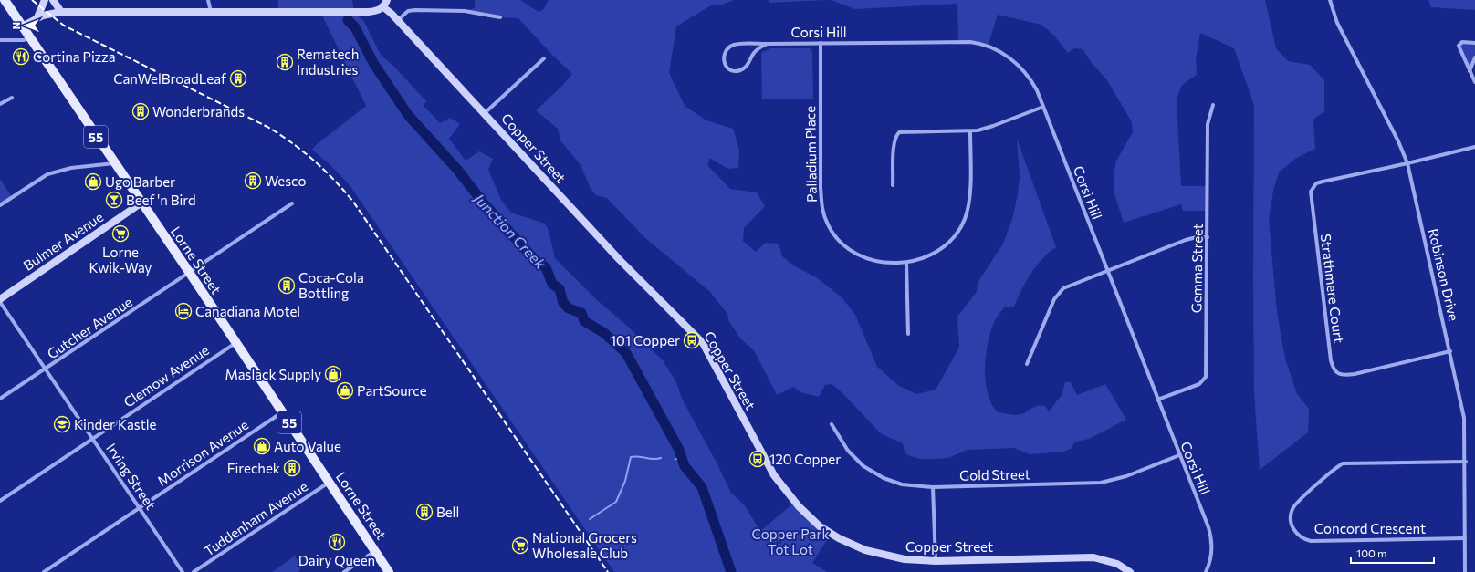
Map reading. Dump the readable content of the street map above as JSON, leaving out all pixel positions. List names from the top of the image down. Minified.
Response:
{"streets":{"main road":["55","Lorne Street"],"street":["Corsi Hill","Copper Street","Palladium Place","Bulmer Avenue","Gemma Street","Robinson Drive","Strathmere Court","Gutcher Avenue","Clemow Avenue","Morrison Avenue","Gold Street","Irving Street","Tuddenham Avenue","Concord Crescent"]},"crossings":[["Corsi Hill","Palladium Place"],["Corsi Hill","Gemma Street"],["Corsi Hill","Gold Street"],["Bulmer Avenue","Lorne Street"],["Bulmer Avenue","Irving Street"],["Lorne Street","Gutcher Avenue"],["Lorne Street","Clemow Avenue"],["Lorne Street","Morrison Avenue"],["Lorne Street","Tuddenham Avenue"],["Robinson Drive","Strathmere Court"],["Robinson Drive","Concord Crescent"],["Gutcher Avenue","Irving Street"],["Clemow Avenue","Irving Street"],["Morrison Avenue","Irving Street"]],"water":["Junction Creek"],"parks":["Copper Park Tot Lot"],"places":{"restaurant":["Cortina Pizza","Dairy Queen"],"building":["Rematech Industries","CanWelBroadLeaf","Wonderbrands","Wesco","Coca-Cola Bottling","Firechek","Bell"],"shop":["Ugo Barber","Maslack Supply","PartSource","Auto Value"],"bar":["Beef 'n Bird"],"supermarket":["Lorne Kwik-Way","National Grocers Wholesale Club"],"hotel":["Canadiana Motel"],"bus stop":["101 Copper","120 Copper"],"school or university":["Kinder Kastle"]},"scale_bar":"100 m","north":"left"}
